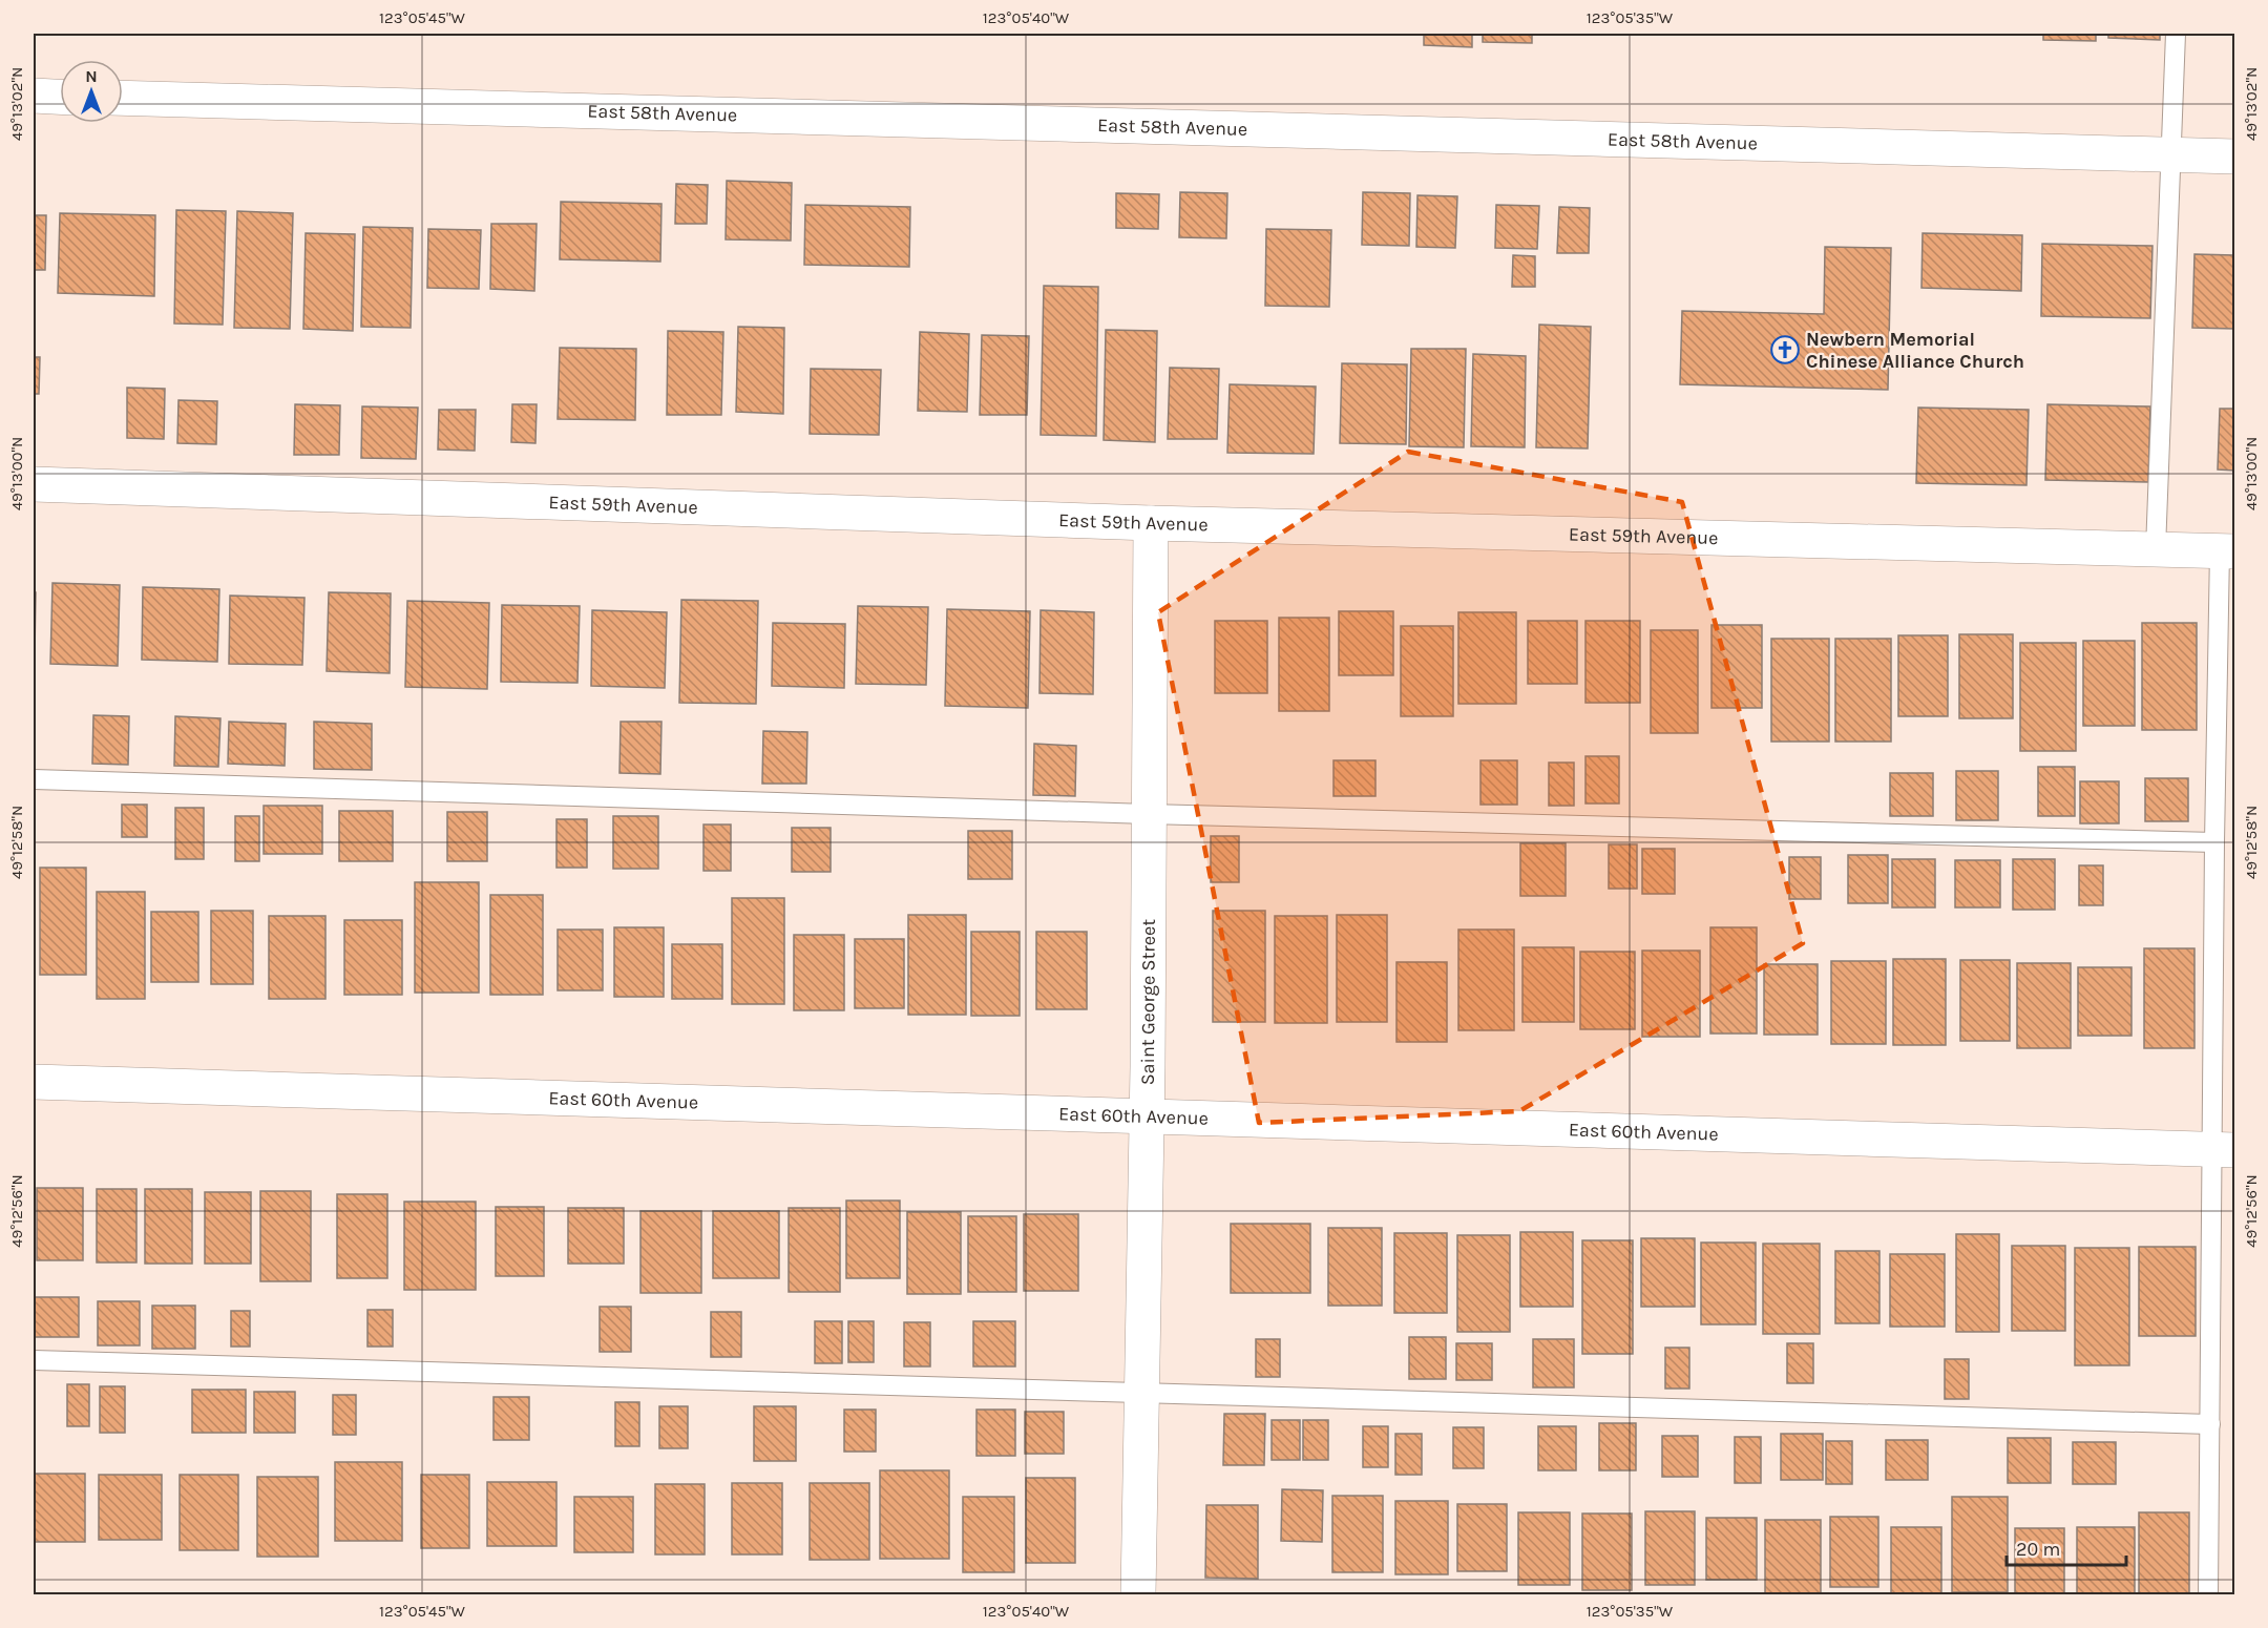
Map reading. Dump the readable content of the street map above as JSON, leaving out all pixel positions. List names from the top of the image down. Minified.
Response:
{"streets":{"street":["East 58th Avenue","East 59th Avenue","Saint George Street","East 60th Avenue"]},"crossings":[["East 59th Avenue","Saint George Street"],["Saint George Street","East 60th Avenue"]],"places":{"church":["Newbern Memorial Chinese Alliance Church"]},"scale_bar":"20 m","north":"top","coordinates":["123°05'45\"W","123°05'40\"W","123°05'35\"W","49°13'02\"N","49°13'00\"N","49°12'58\"N","49°12'56\"N"]}
